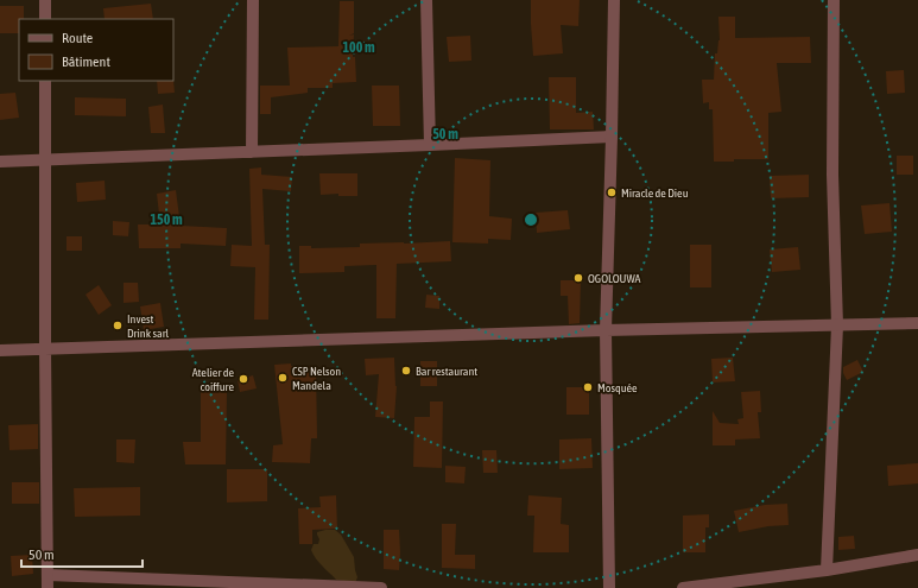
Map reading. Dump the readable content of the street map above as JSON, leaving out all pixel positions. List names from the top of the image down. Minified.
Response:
{"places":["Miracle de Dieu","OGOLOUWA","Invest Drink sarl","Bar restaurant","CSP Nelson Mandela","Atelier de coiffure","Mosquée"],"legend":["Route","Bâtiment"],"scale_bar":"50 m","rings":["100 m","50 m","150 m"]}
